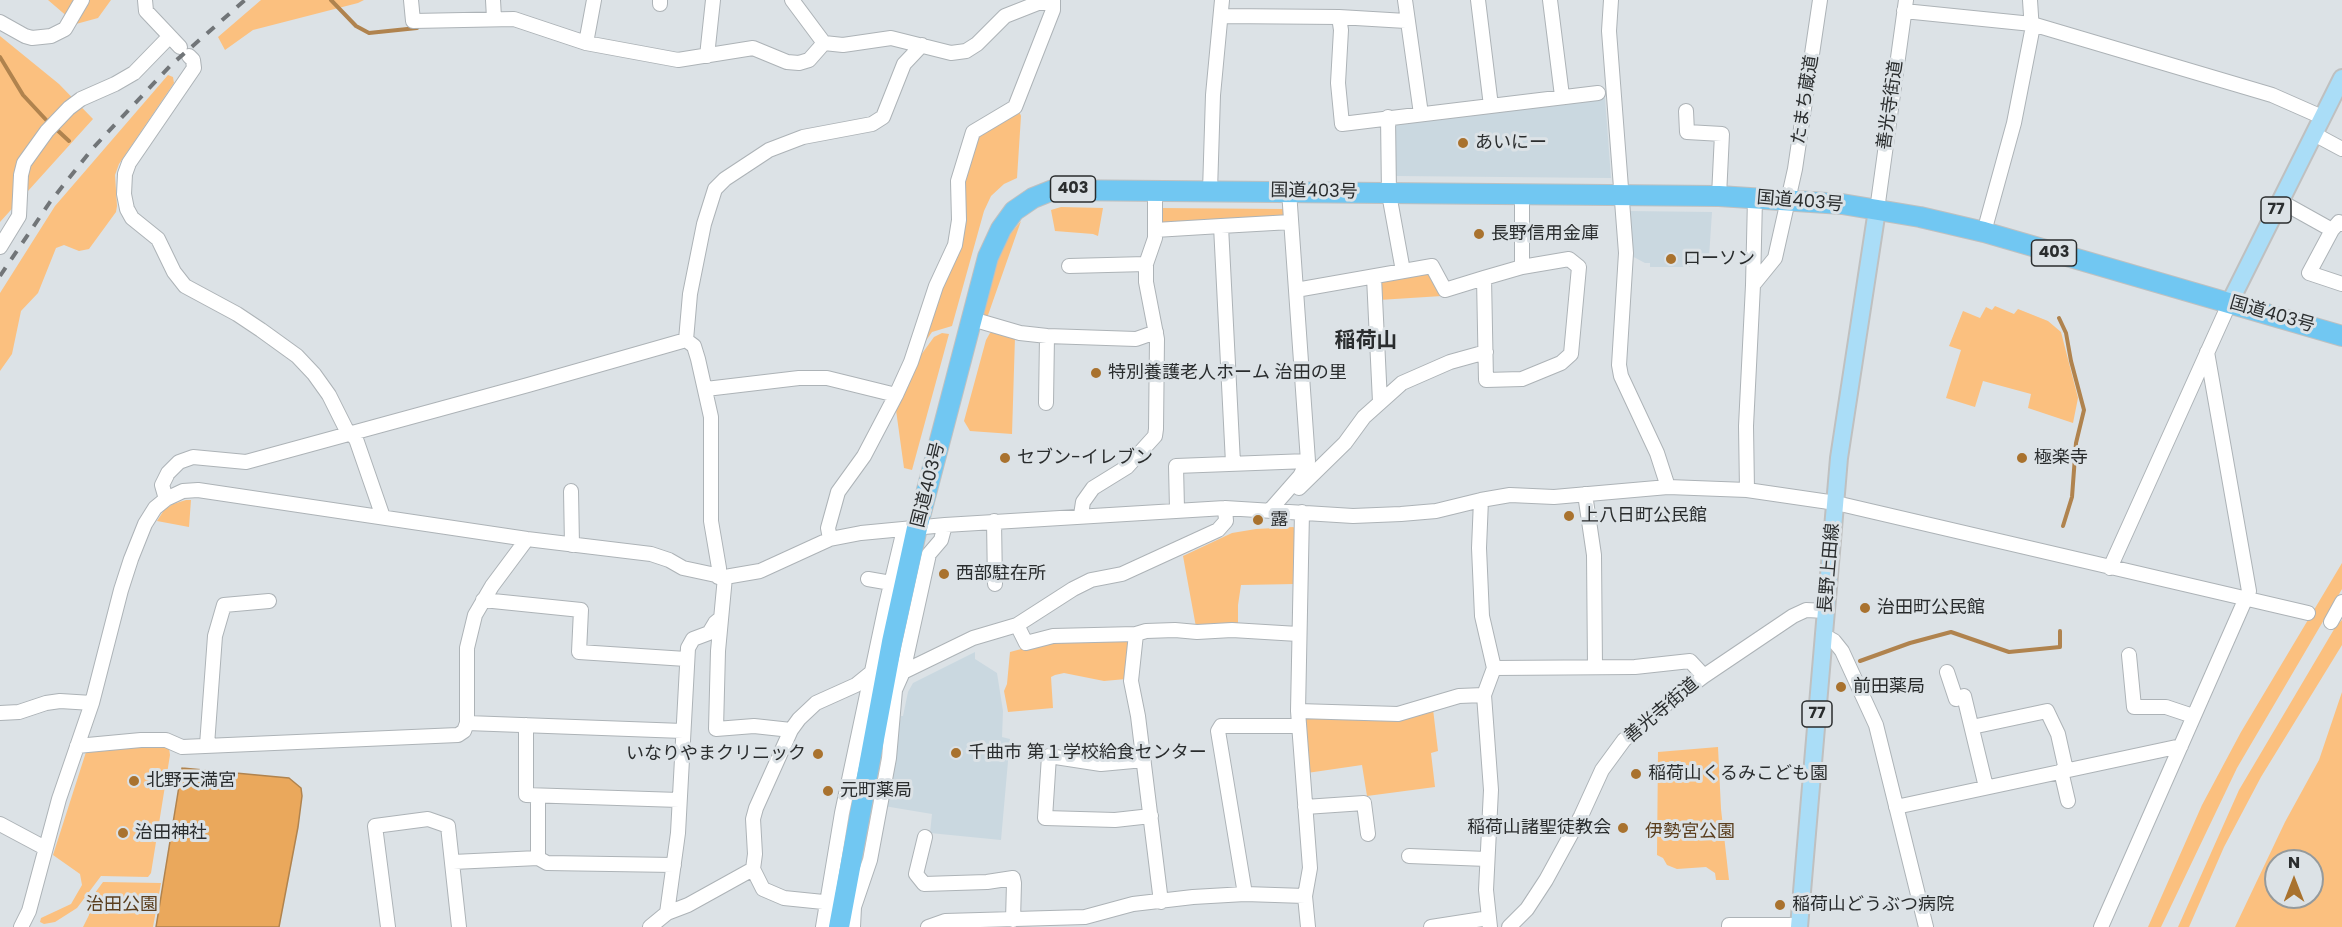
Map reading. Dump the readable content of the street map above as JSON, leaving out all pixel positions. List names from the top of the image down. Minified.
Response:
{"streets":{"highway":["403","国道403号"],"main road":["77","長野上田線"],"street":["たまち蔵道","善光寺街道"]},"crossings":[["たまち蔵道","国道403号"],["善光寺街道","国道403号"],["善光寺街道","長野上田線"],["国道403号","77"],["国道403号","長野上田線"]],"districts":["稲荷山"],"parks":["伊勢宮公園","治田公園"],"places":["あいにー","長野信用金庫","ローソン","特別養護老人ホーム 治田の里","セブン-イレブン","極楽寺","上八日町公民館","露","西部駐在所","治田町公民館","前田薬局","千曲市 第１学校給食センター","いなりやまクリニック","稲荷山くるみこども園","北野天満宮","元町薬局","稲荷山諸聖徒教会","治田神社","稲荷山どうぶつ病院"],"north":"top"}
